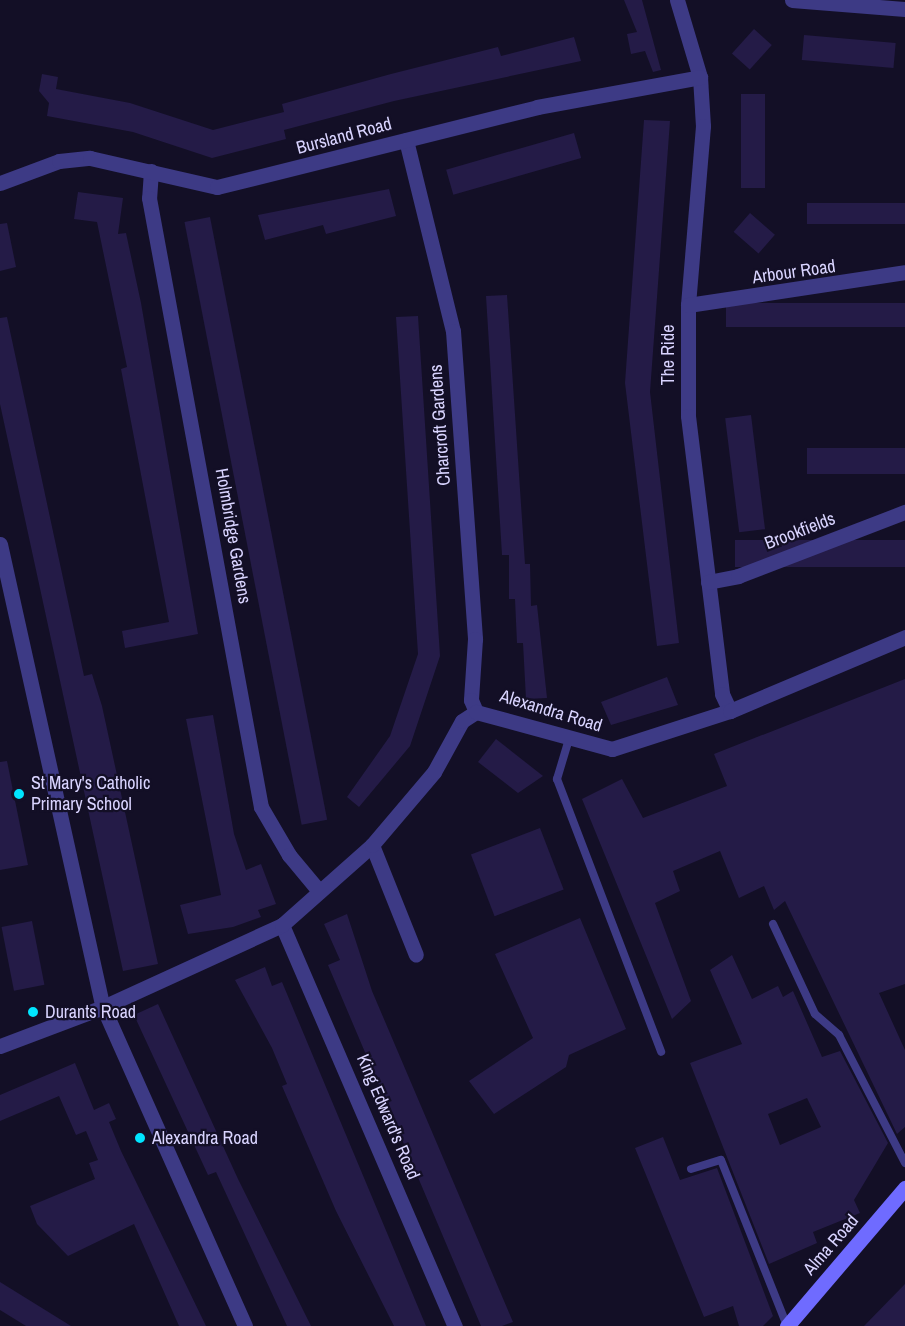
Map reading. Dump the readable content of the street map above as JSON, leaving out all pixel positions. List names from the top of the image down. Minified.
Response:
{"streets":{"street":["Bursland Road","Arbour Road","The Ride","Charcroft Gardens","Brookfields","Holmbridge Gardens","Alexandra Road","King Edward's Road","Alma Road"]},"crossings":[["Bursland Road","The Ride"],["Bursland Road","Charcroft Gardens"],["Bursland Road","Holmbridge Gardens"],["Arbour Road","The Ride"],["The Ride","Brookfields"],["The Ride","Alexandra Road"],["Charcroft Gardens","Alexandra Road"],["Holmbridge Gardens","Alexandra Road"],["Alexandra Road","King Edward's Road"]],"places":["St Mary's Catholic Primary School","Durants Road","Alexandra Road"]}
